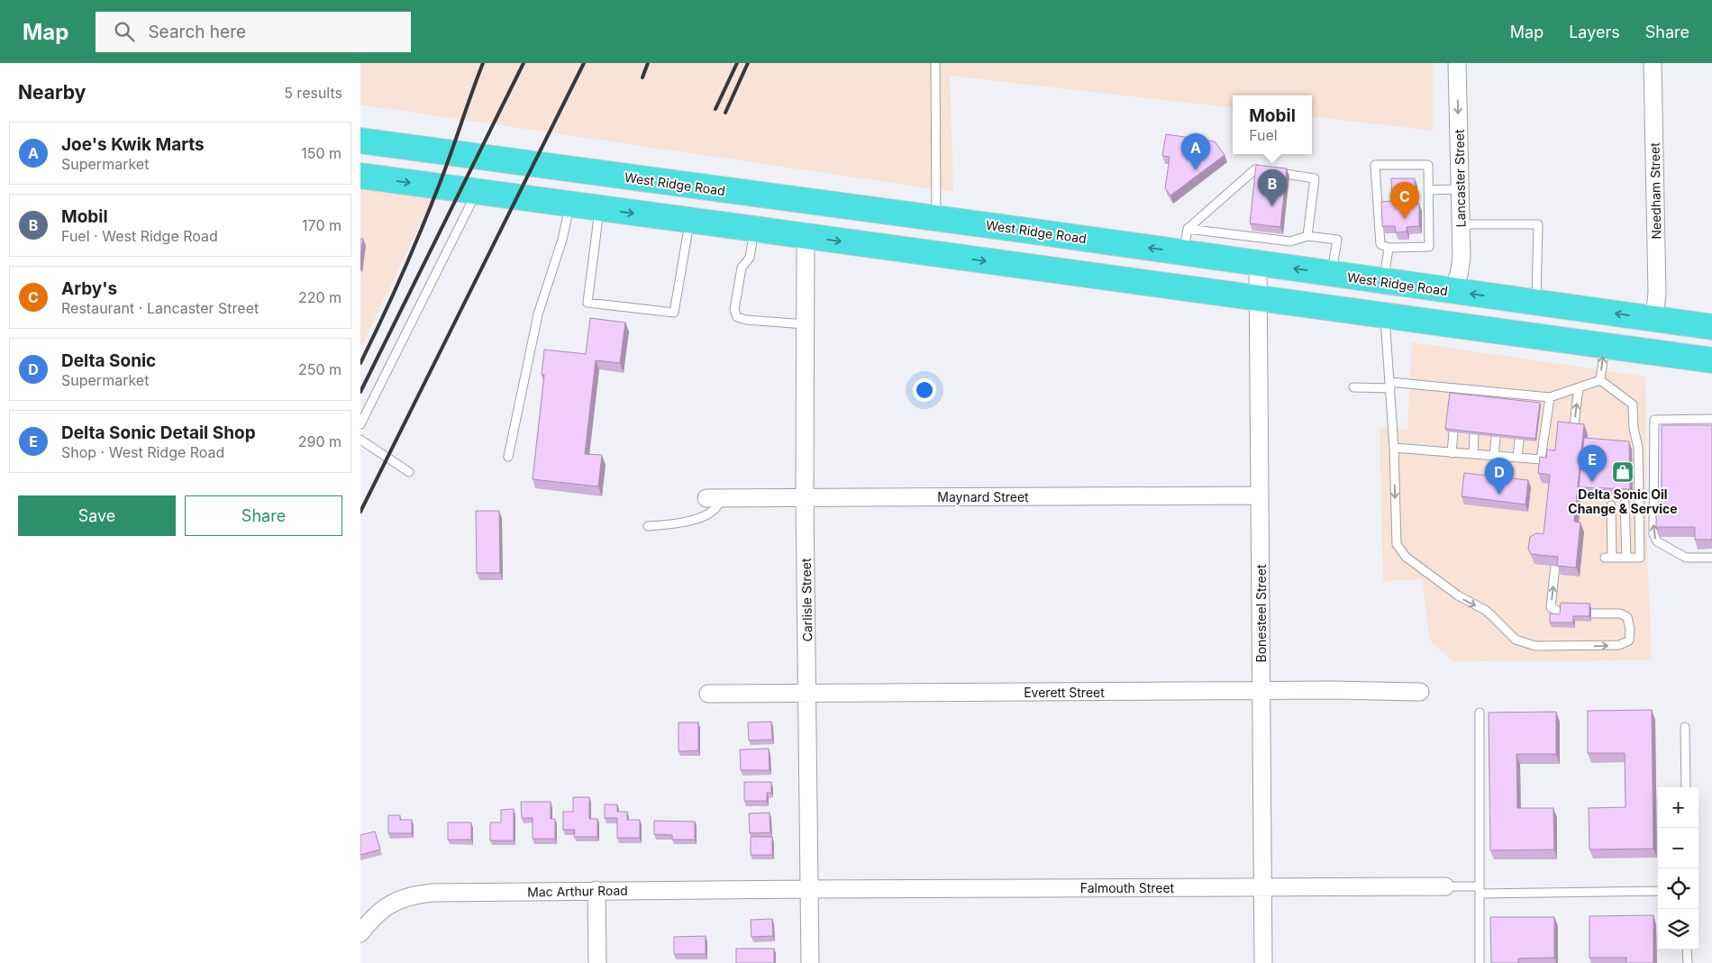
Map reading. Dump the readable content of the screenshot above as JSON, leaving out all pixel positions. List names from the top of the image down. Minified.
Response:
{"streets":{"highway":["West Ridge Road"],"street":["Lancaster Street","Needham Street","Maynard Street","Carlisle Street","Bonesteel Street","Everett Street","Falmouth Street","Mac Arthur Road"]},"crossings":[["Lancaster Street","West Ridge Road"],["West Ridge Road","Needham Street"],["West Ridge Road","Bonesteel Street"],["Maynard Street","Carlisle Street"],["Maynard Street","Bonesteel Street"],["Carlisle Street","Everett Street"],["Carlisle Street","Falmouth Street"],["Carlisle Street","Mac Arthur Road"],["Bonesteel Street","Everett Street"],["Bonesteel Street","Falmouth Street"],["Falmouth Street","Mac Arthur Road"]],"one_way":["Lancaster Street"],"places":{"shop":["Delta Sonic Oil Change & Service"]},"page":{"header":"Map","search":"Search here","nav":["Map","Layers","Share"],"heading":["Nearby","5 results"],"popup":["Mobil","Fuel"],"list":[{"mark":"A","name":"Joe's Kwik Marts","note":"Supermarket","value":"150 m"},{"mark":"B","name":"Mobil","note":"Fuel · West Ridge Road","value":"170 m"},{"mark":"C","name":"Arby's","note":"Restaurant · Lancaster Street","value":"220 m"},{"mark":"D","name":"Delta Sonic","note":"Supermarket","value":"250 m"},{"mark":"E","name":"Delta Sonic Detail Shop","note":"Shop · West Ridge Road","value":"290 m"}],"pins":["A","B","C","E","D"],"buttons":["Save","Share"],"map_buttons":["+","−"]}}
